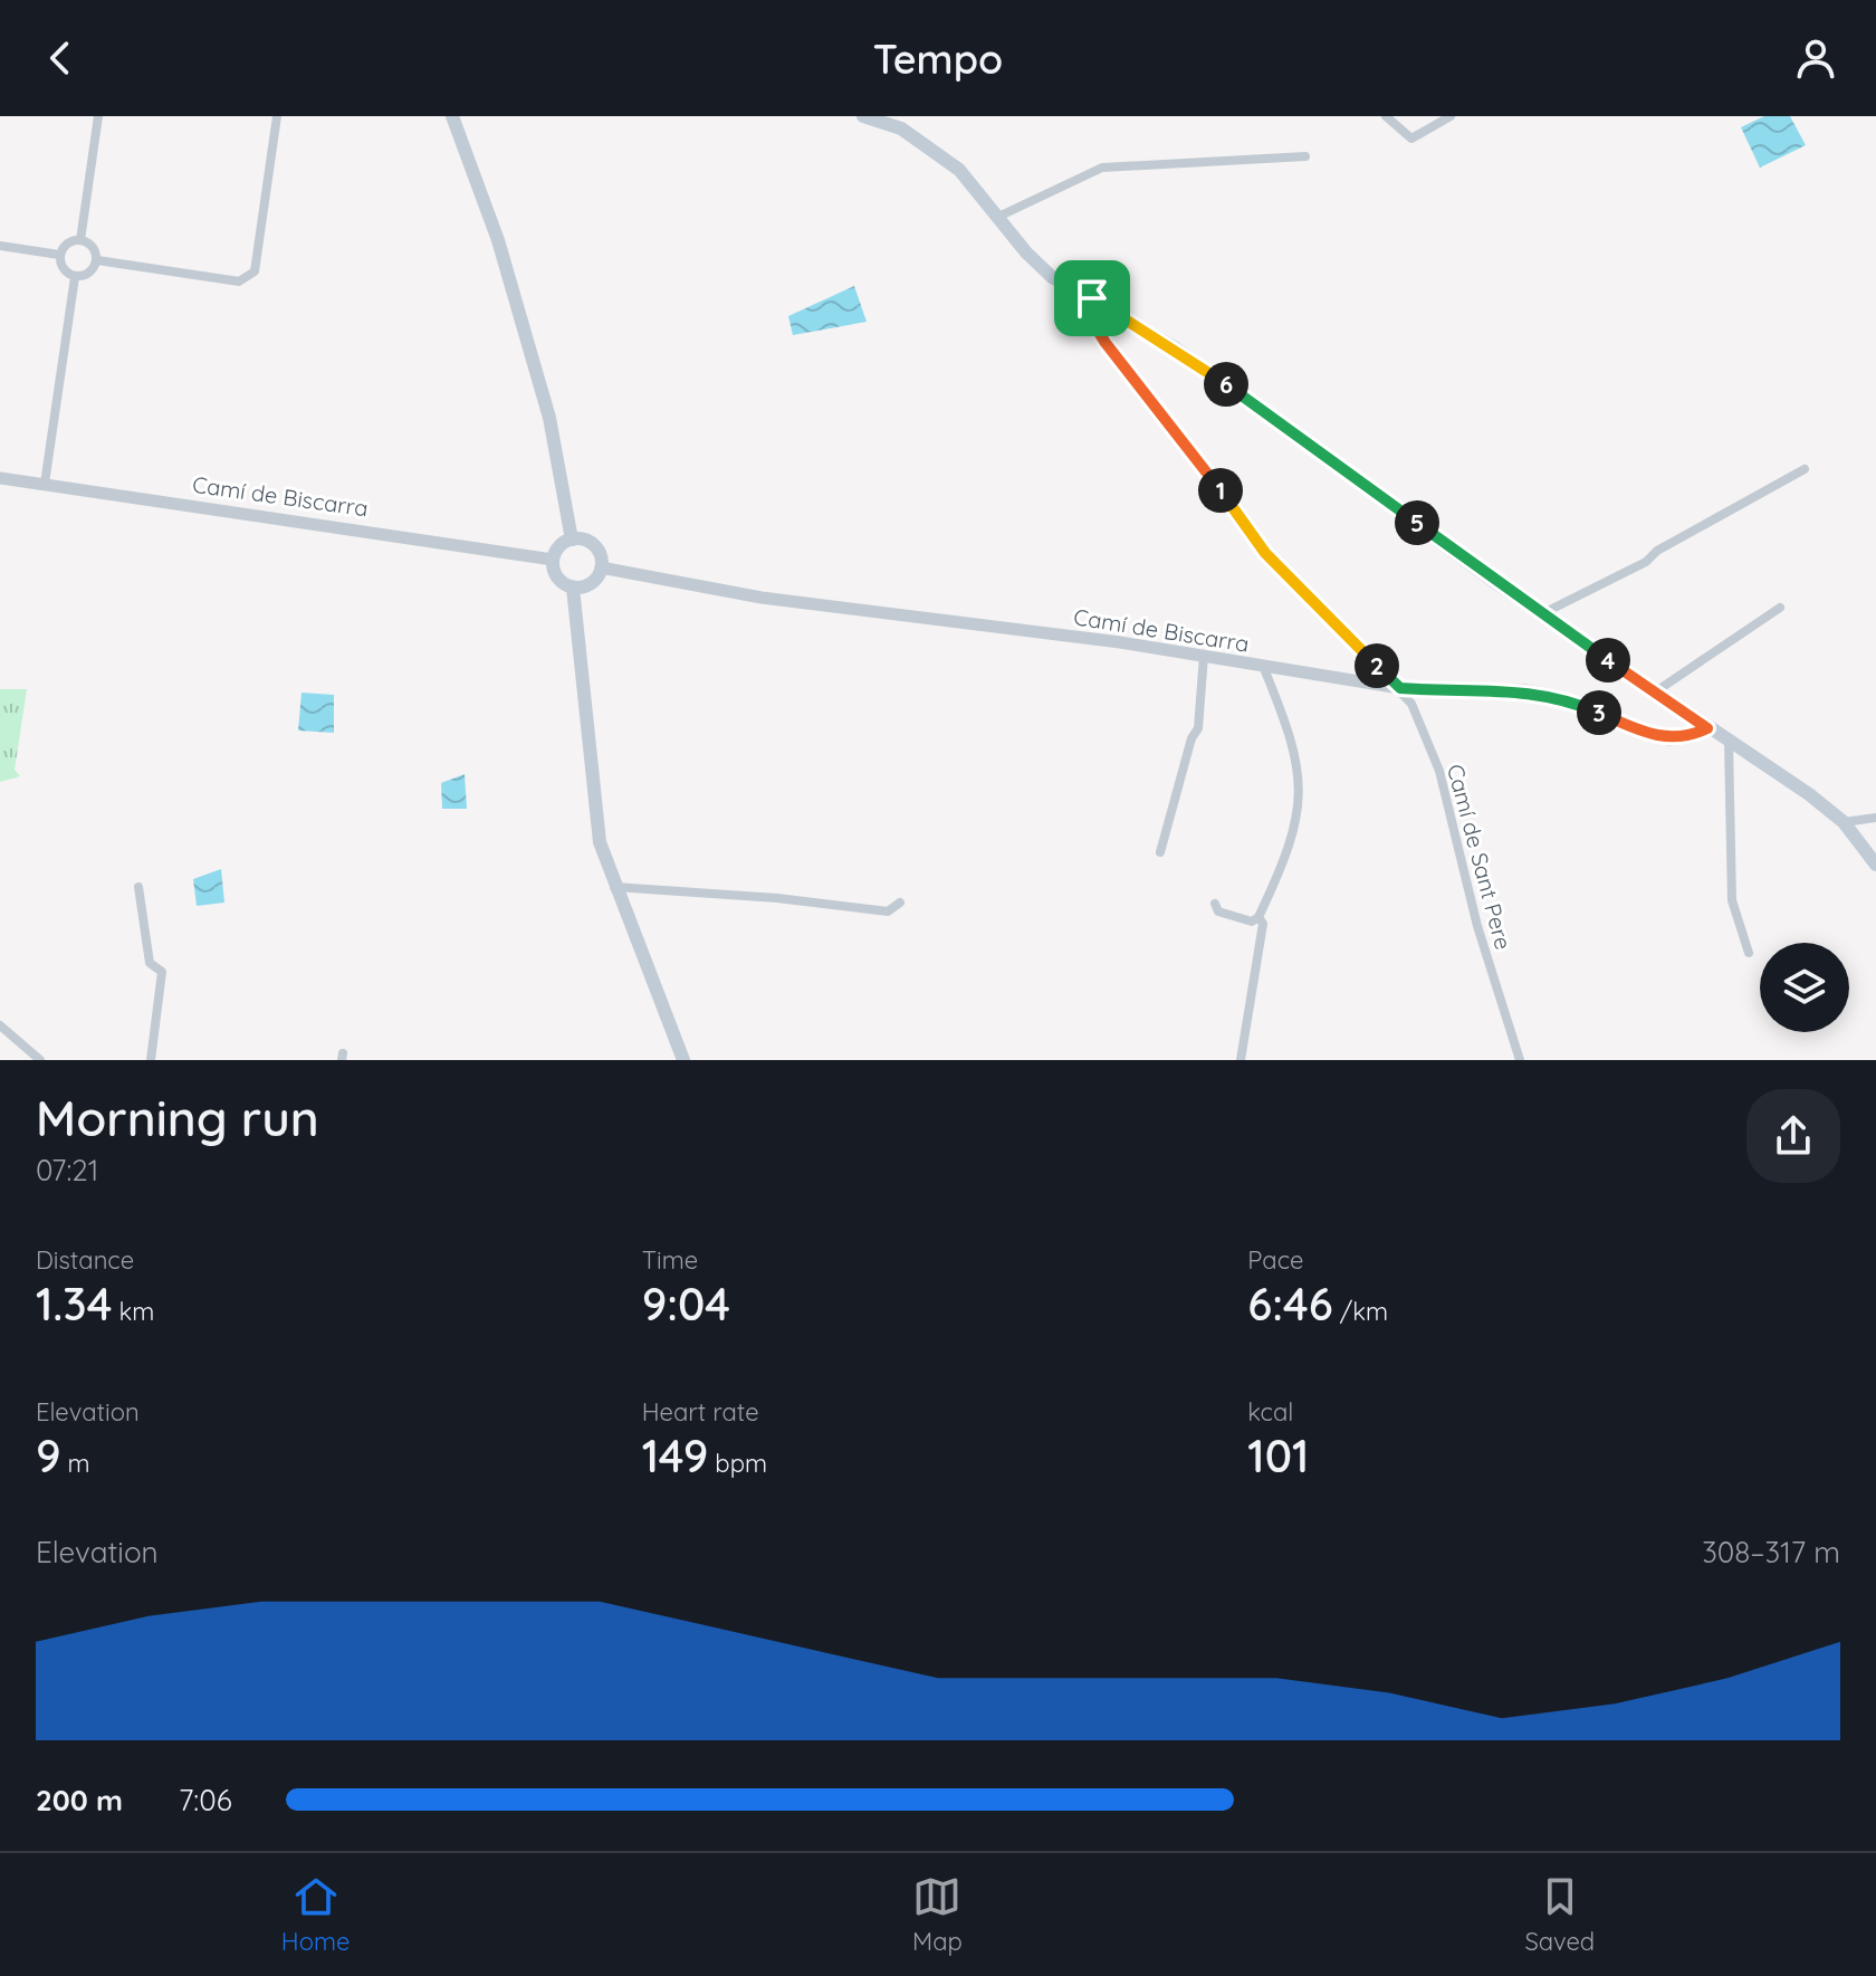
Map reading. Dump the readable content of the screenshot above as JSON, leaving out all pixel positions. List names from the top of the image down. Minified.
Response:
{"streets":{"street":["Camí de Biscarra","Camí de Sant Pere"]},"crossings":[["Camí de Biscarra","Camí de Sant Pere"]],"page":{"header":"Tempo","pins":["6","1","5","4","2","3"],"heading":["Morning run","07:21"],"stats":[["Distance","1.34 km"],["Time","9:04"],["Pace","6:46 /km"],["Elevation","9 m"],["Heart rate","149 bpm"],["kcal","101"]],"chart":["Elevation","308–317 m"],"list":[{"name":"200 m","note":"7:06"}],"tabs":["Home","Map","Saved"]}}
